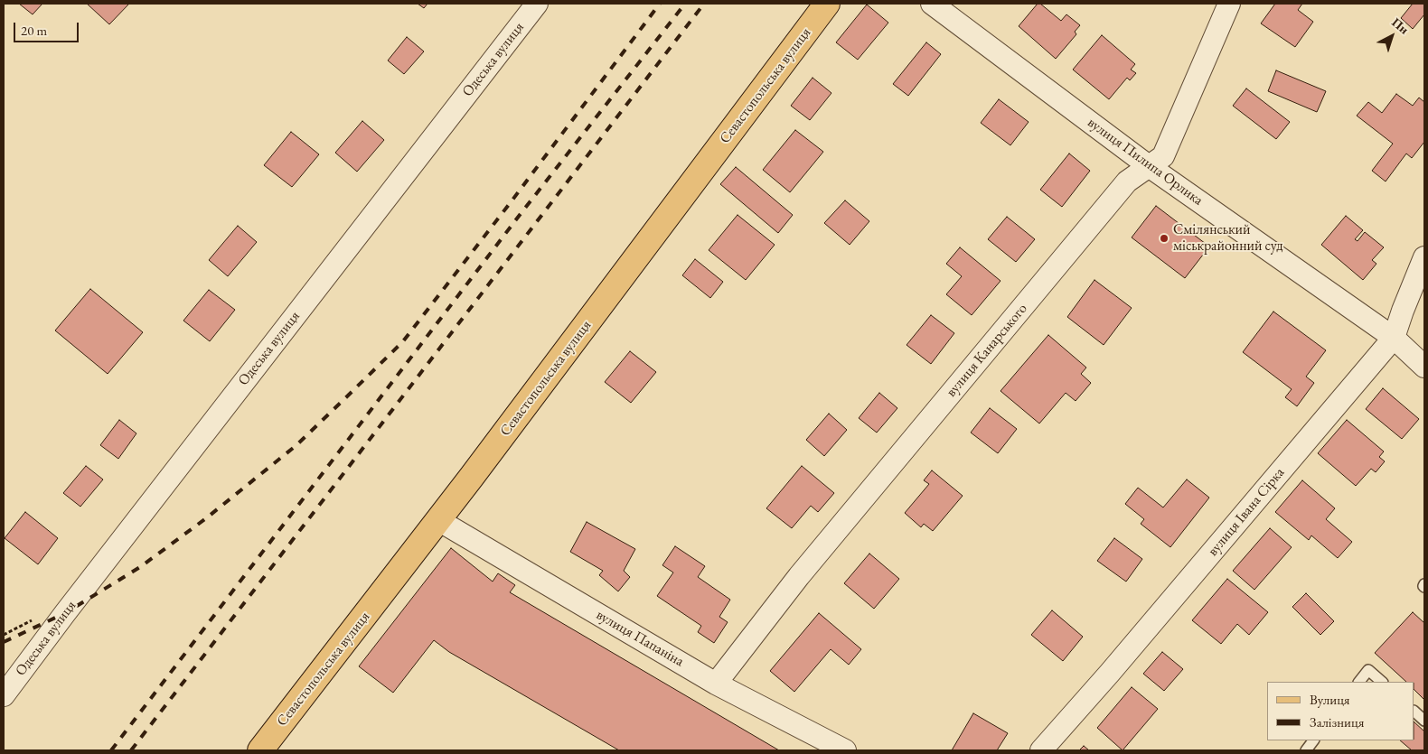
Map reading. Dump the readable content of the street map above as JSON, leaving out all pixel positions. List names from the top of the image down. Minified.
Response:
{"streets":{"main road":["Севастопольська вулиця"],"street":["Одеська вулиця","вулиця Пилипа Орлика","вулиця Канарського","вулиця Івана Сірка","вулиця Папаніна"]},"crossings":[["Севастопольська вулиця","вулиця Папаніна"],["вулиця Пилипа Орлика","вулиця Канарського"],["вулиця Пилипа Орлика","вулиця Івана Сірка"],["вулиця Канарського","вулиця Папаніна"]],"places":["Смілянський міськрайонний суд"],"legend":["Вулиця","Залізниця"],"scale_bar":"20 m","north":"top right"}
